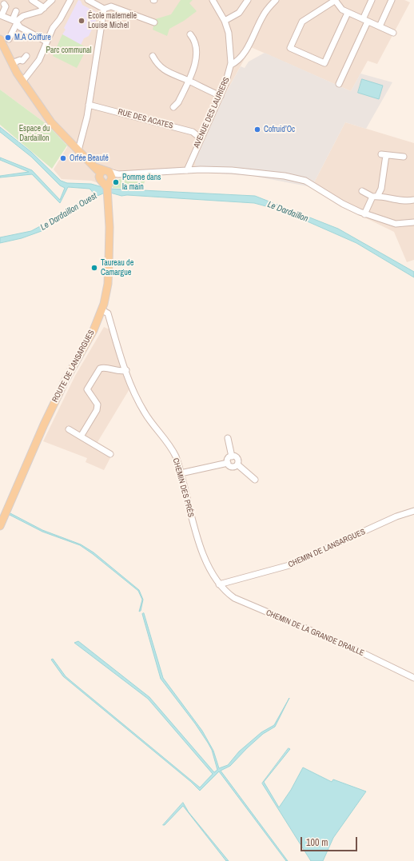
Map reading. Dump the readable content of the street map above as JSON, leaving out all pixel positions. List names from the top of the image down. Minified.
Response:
{"streets":{"main road":["ROUTE DE LANSARGUES"],"street":["AVENUE DES LAURIERS","RUE DES ACATES","CHEMIN DES PRÉS","CHEMIN DE LANSARGUES","CHEMIN DE LA GRANDE DRAILLE"]},"crossings":[["AVENUE DES LAURIERS","RUE DES ACATES"],["ROUTE DE LANSARGUES","CHEMIN DES PRÉS"],["CHEMIN DES PRÉS","CHEMIN DE LANSARGUES"],["CHEMIN DES PRÉS","CHEMIN DE LA GRANDE DRAILLE"],["CHEMIN DE LANSARGUES","CHEMIN DE LA GRANDE DRAILLE"]],"water":["Le Dardaillon Ouest","Le Dardaillon"],"parks":["Parc communal","Espace du Dardaillon"],"places":["École maternelle Louise Michel","M.A Coiffure","Cofruid’Oc","Orfée Beauté","Pomme dans la main","Taureau de Camargue"],"scale_bar":"100 m"}
